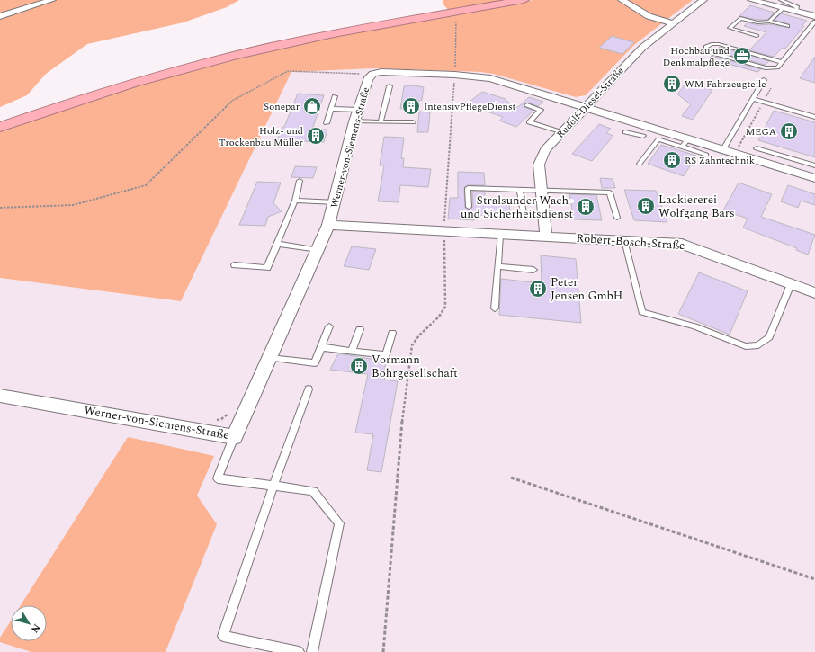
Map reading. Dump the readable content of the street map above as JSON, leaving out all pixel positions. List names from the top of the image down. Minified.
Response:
{"streets":{"street":["Rudolf-Diesel-Straße","Werner-von-Siemens-Straße","Robert-Bosch-Straße"]},"crossings":[["Rudolf-Diesel-Straße","Werner-von-Siemens-Straße"],["Rudolf-Diesel-Straße","Robert-Bosch-Straße"],["Werner-von-Siemens-Straße","Robert-Bosch-Straße"]],"places":{"office":["Hochbau und Denkmalpflege"],"building":["WM Fahrzeugteile","IntensivPflegeDienst","MEGA","Holz- und Trockenbau Müller","RS Zahntechnik","Lackiererei Wolfgang Bars","Stralsunder Wach- und Sicherheitsdienst","Peter Jensen GmbH","Vormann Bohrgesellschaft"],"shop":["Sonepar"]},"north":"bottom right"}
